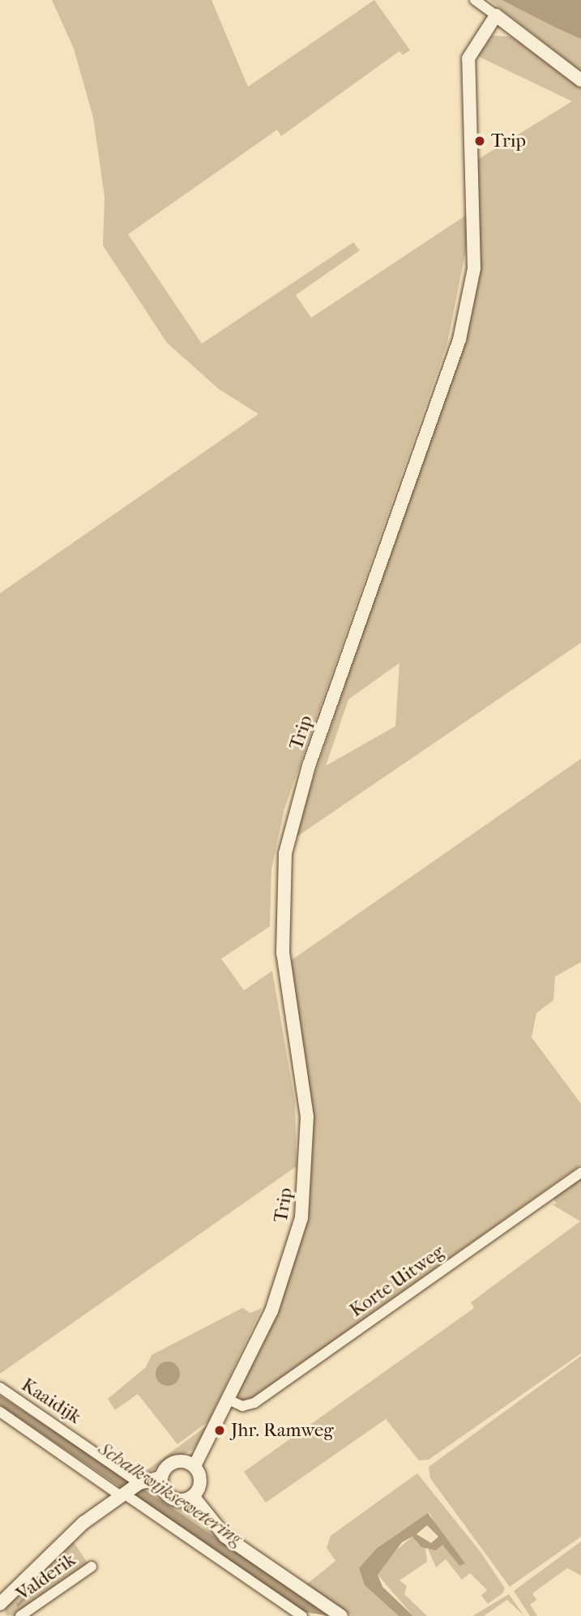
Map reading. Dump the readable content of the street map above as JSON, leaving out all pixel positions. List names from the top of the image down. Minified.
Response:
{"streets":{"street":["Trip","Korte Uitweg","Kaaidijk","Valderik"]},"crossings":[["Trip","Korte Uitweg"]],"water":["Schalkwijksewetering"],"places":["Trip","Jhr. Ramweg"]}
